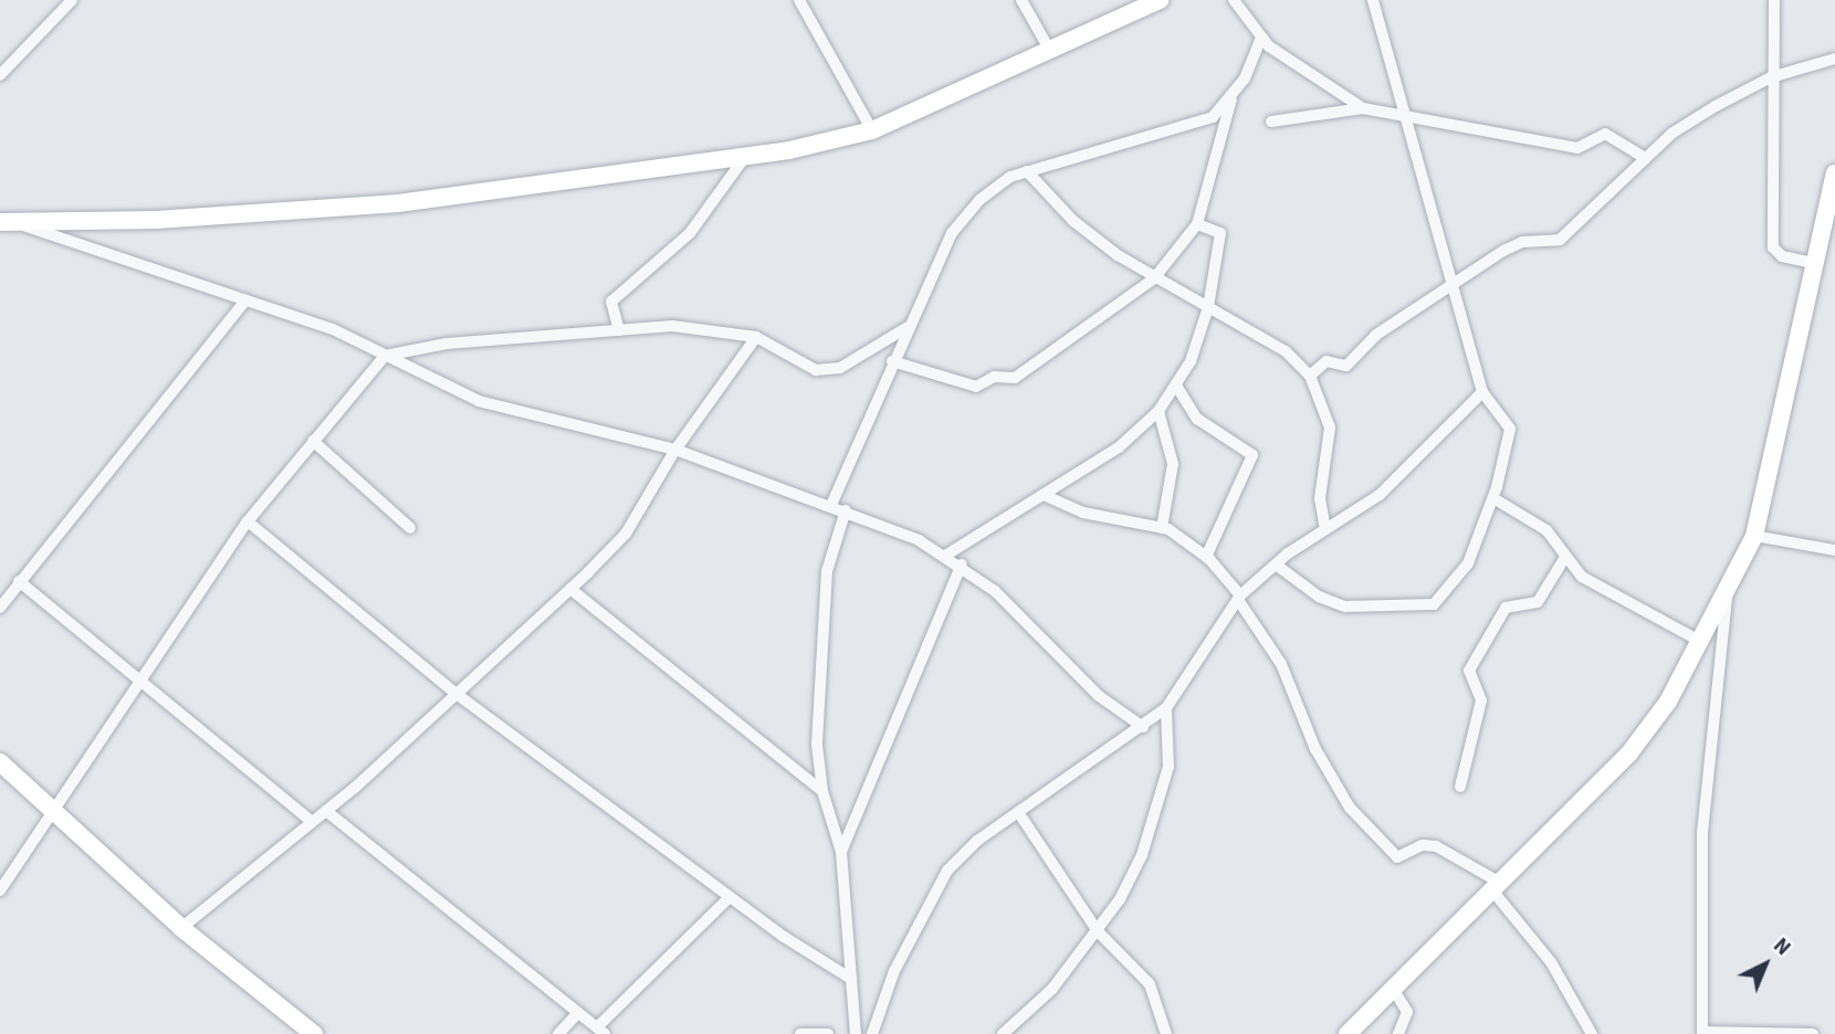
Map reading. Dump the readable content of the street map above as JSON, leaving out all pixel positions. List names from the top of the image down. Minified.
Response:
{"north":"top right"}
